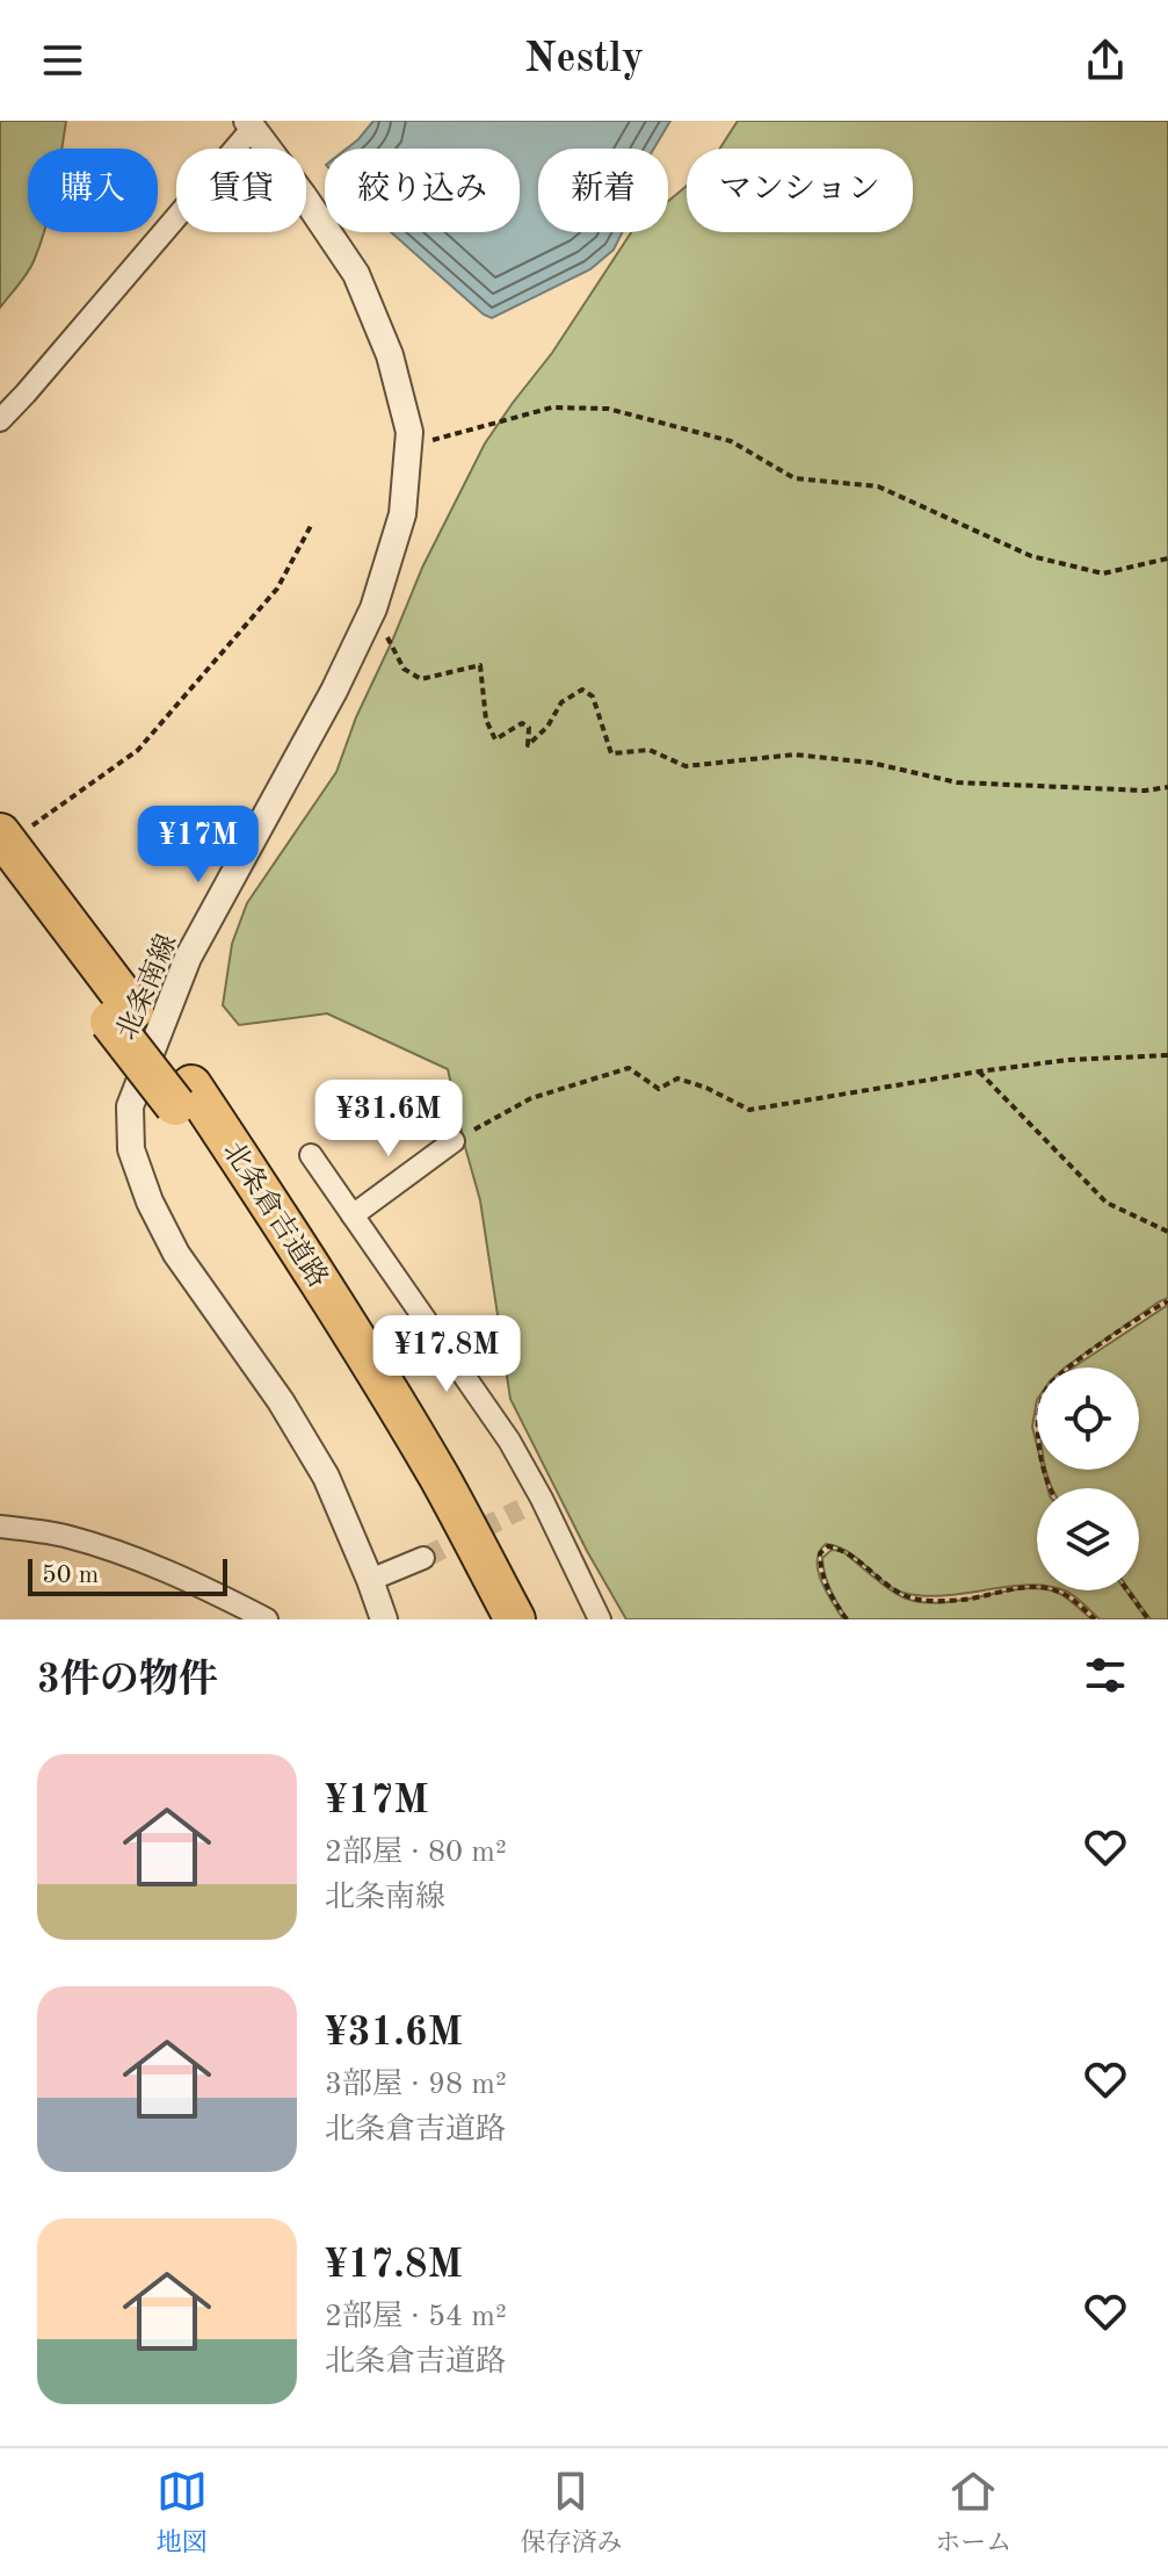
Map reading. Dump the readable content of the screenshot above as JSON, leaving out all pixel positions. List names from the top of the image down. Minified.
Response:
{"streets":{"highway":["北条倉吉道路"],"street":["北条南線"]},"scale_bar":"50 m","page":{"header":"Nestly","chip":["購入","賃貸","絞り込み","新着","マンション"],"price":["¥17M","¥31.6M","¥17.8M"],"scale":"50 m","heading":"3件の物件","list":[{"name":"¥17M","note":"2部屋 · 80 m² · 北条南線"},{"name":"¥31.6M","note":"3部屋 · 98 m² · 北条倉吉道路"},{"name":"¥17.8M","note":"2部屋 · 54 m² · 北条倉吉道路"}],"tabs":["地図","保存済み","ホーム"]}}
